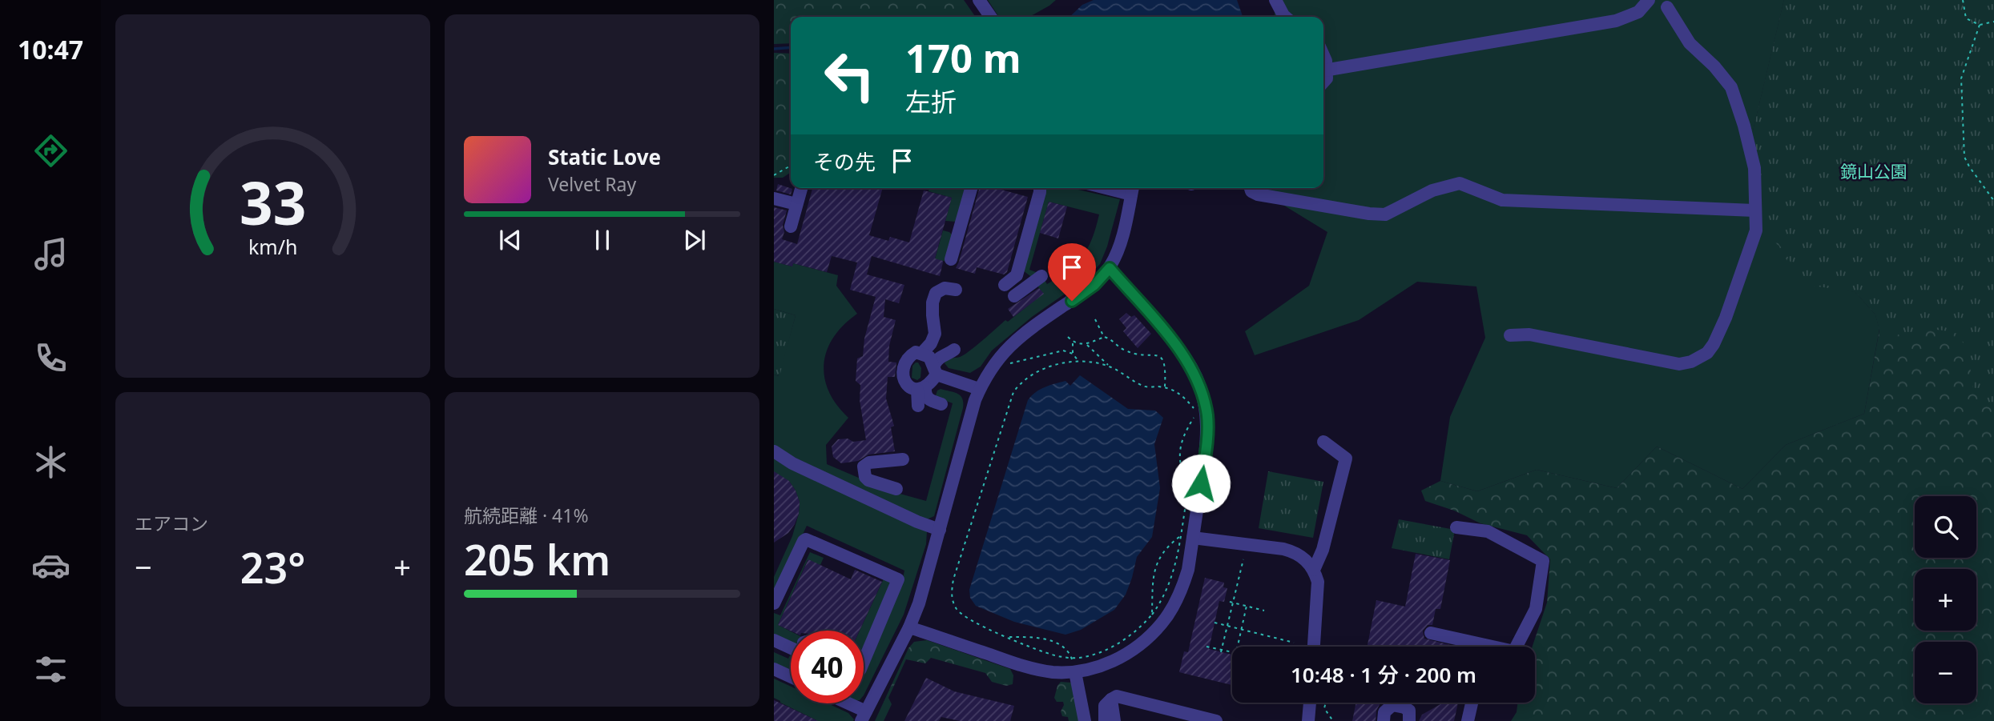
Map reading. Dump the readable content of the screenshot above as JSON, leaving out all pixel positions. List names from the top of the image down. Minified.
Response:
{"parks":["鏡山公園"],"page":{"tabs":"10:47","turn":["170 m","左折"],"then":"その先","song":["Static Love","Velvet Ray"],"tile":["エアコン",["航続距離 · 41%","205 km"]],"map_buttons":["+","−"],"heat":["−","23°","+"],"limit":"40","trip":"10:48 · 1 分 · 200 m","gauge":["33","km/h"]}}
